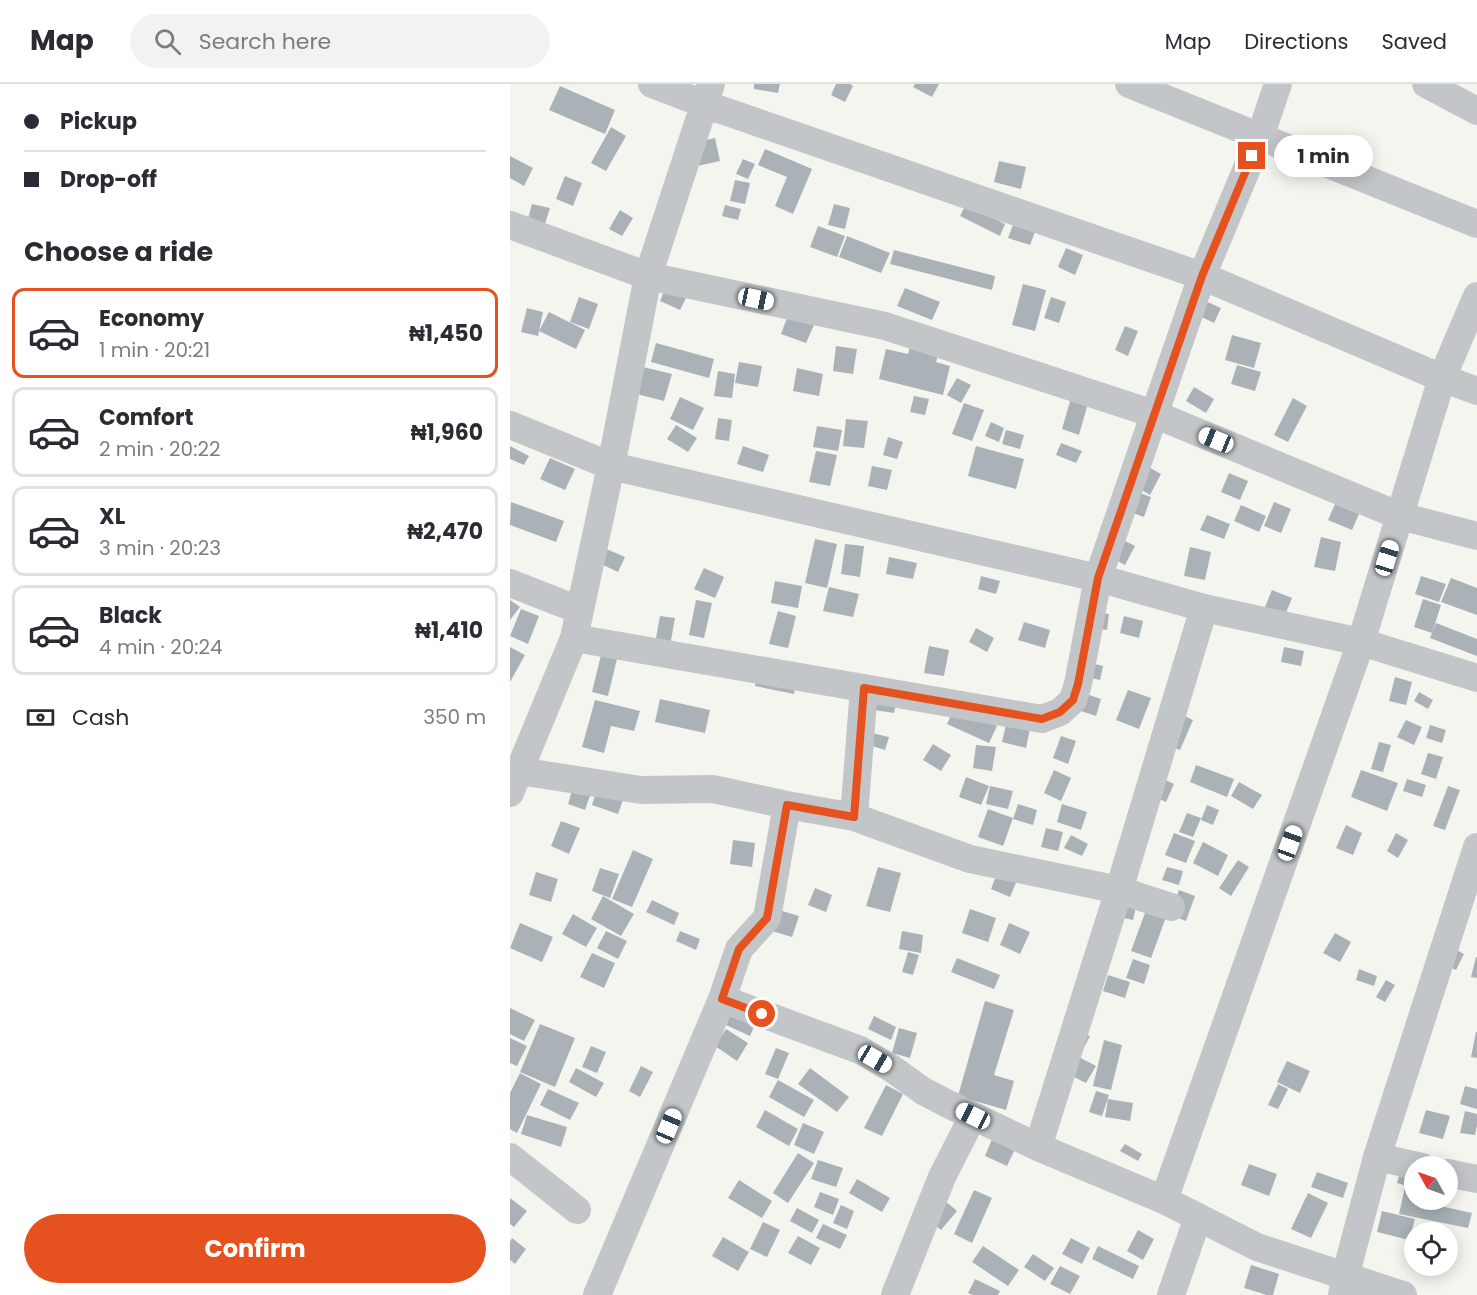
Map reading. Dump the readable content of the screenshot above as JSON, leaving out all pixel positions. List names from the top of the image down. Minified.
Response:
{"north":"top left","page":{"header":"Map","search":"Search here","nav":["Map","Directions","Saved"],"banner":["Pickup","Drop-off"],"bubble":"1 min","heading":"Choose a ride","list":[{"name":"Economy","note":"1 min · 20:21","value":"₦1,450"},{"name":"Comfort","note":"2 min · 20:22","value":"₦1,960"},{"name":"XL","note":"3 min · 20:23","value":"₦2,470"},{"name":"Black","note":"4 min · 20:24","value":"₦1,410"}],"pay":["Cash","350 m"],"buttons":"Confirm"}}
